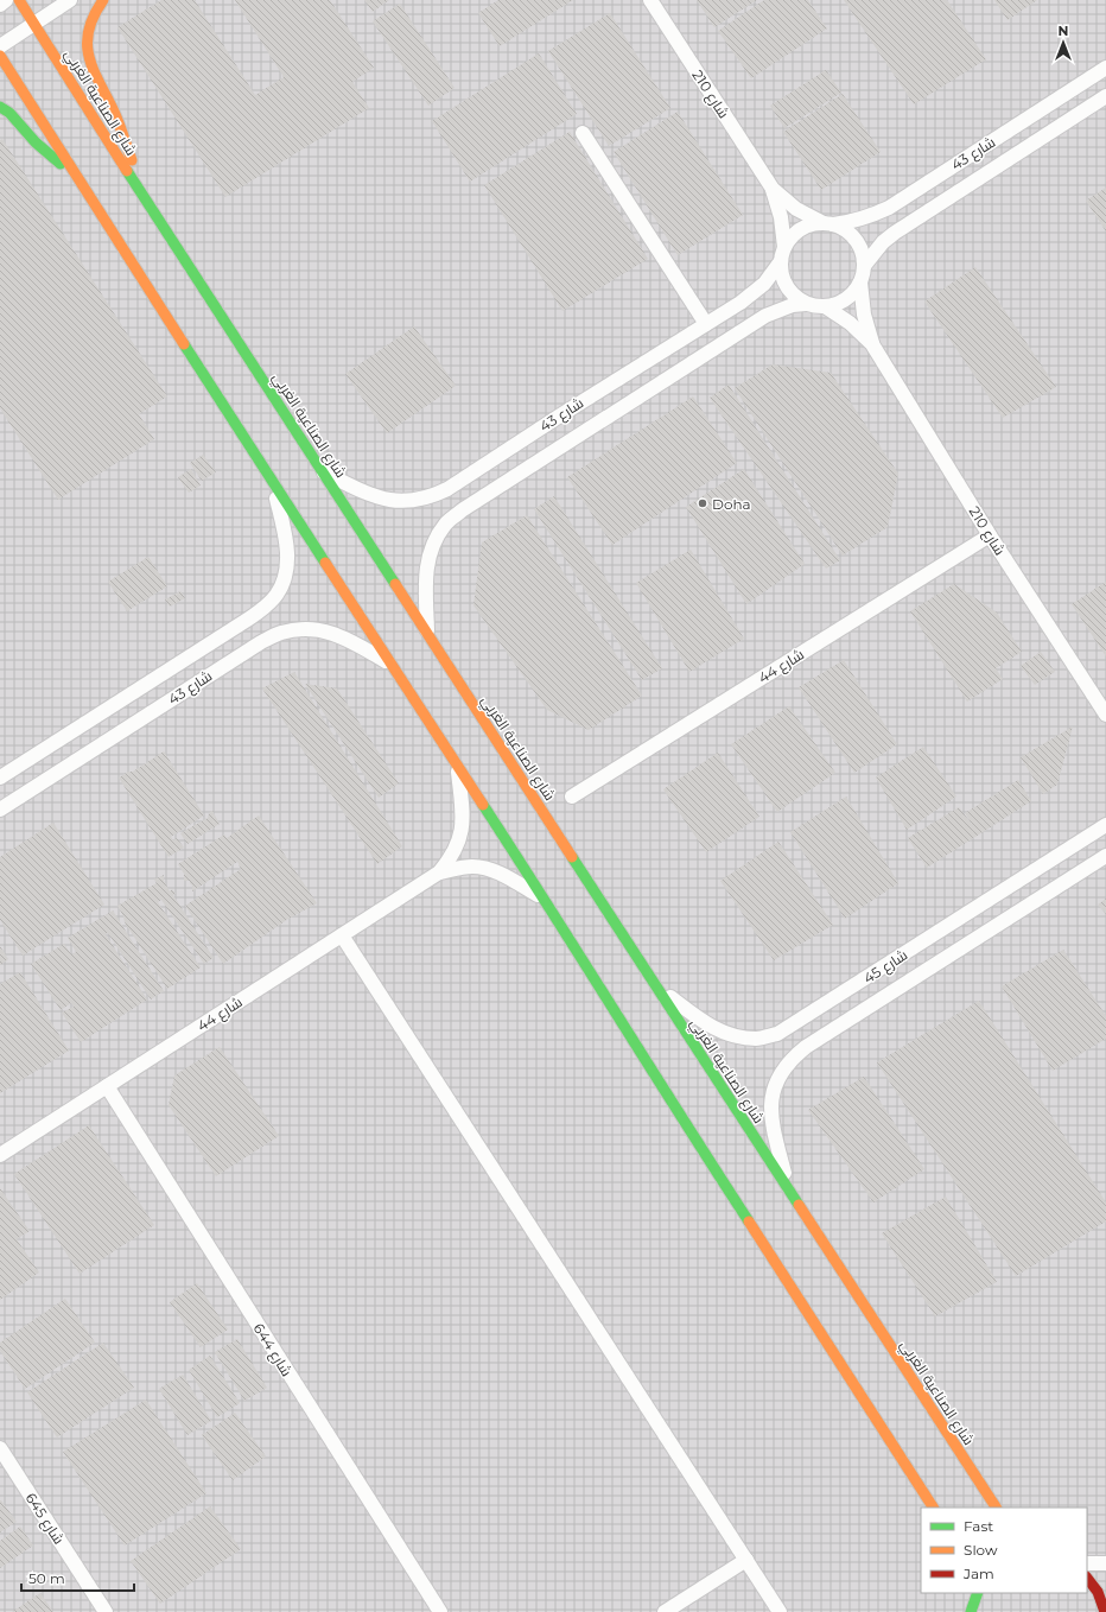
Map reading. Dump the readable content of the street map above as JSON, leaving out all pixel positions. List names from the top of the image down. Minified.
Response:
{"streets":{"main road":["شارع الصناعية الغربي"],"street":["شارع 210","شارع 43","شارع 44","شارع 45","شارع 644","شارع 645"]},"crossings":[["شارع 210","شارع 43"],["شارع 210","شارع 44"],["شارع الصناعية الغربي","شارع 43"],["شارع الصناعية الغربي","شارع 45"],["شارع 44","شارع 644"]],"places":["Doha"],"legend":["Fast","Slow","Jam"],"scale_bar":"50 m","north":"top"}
